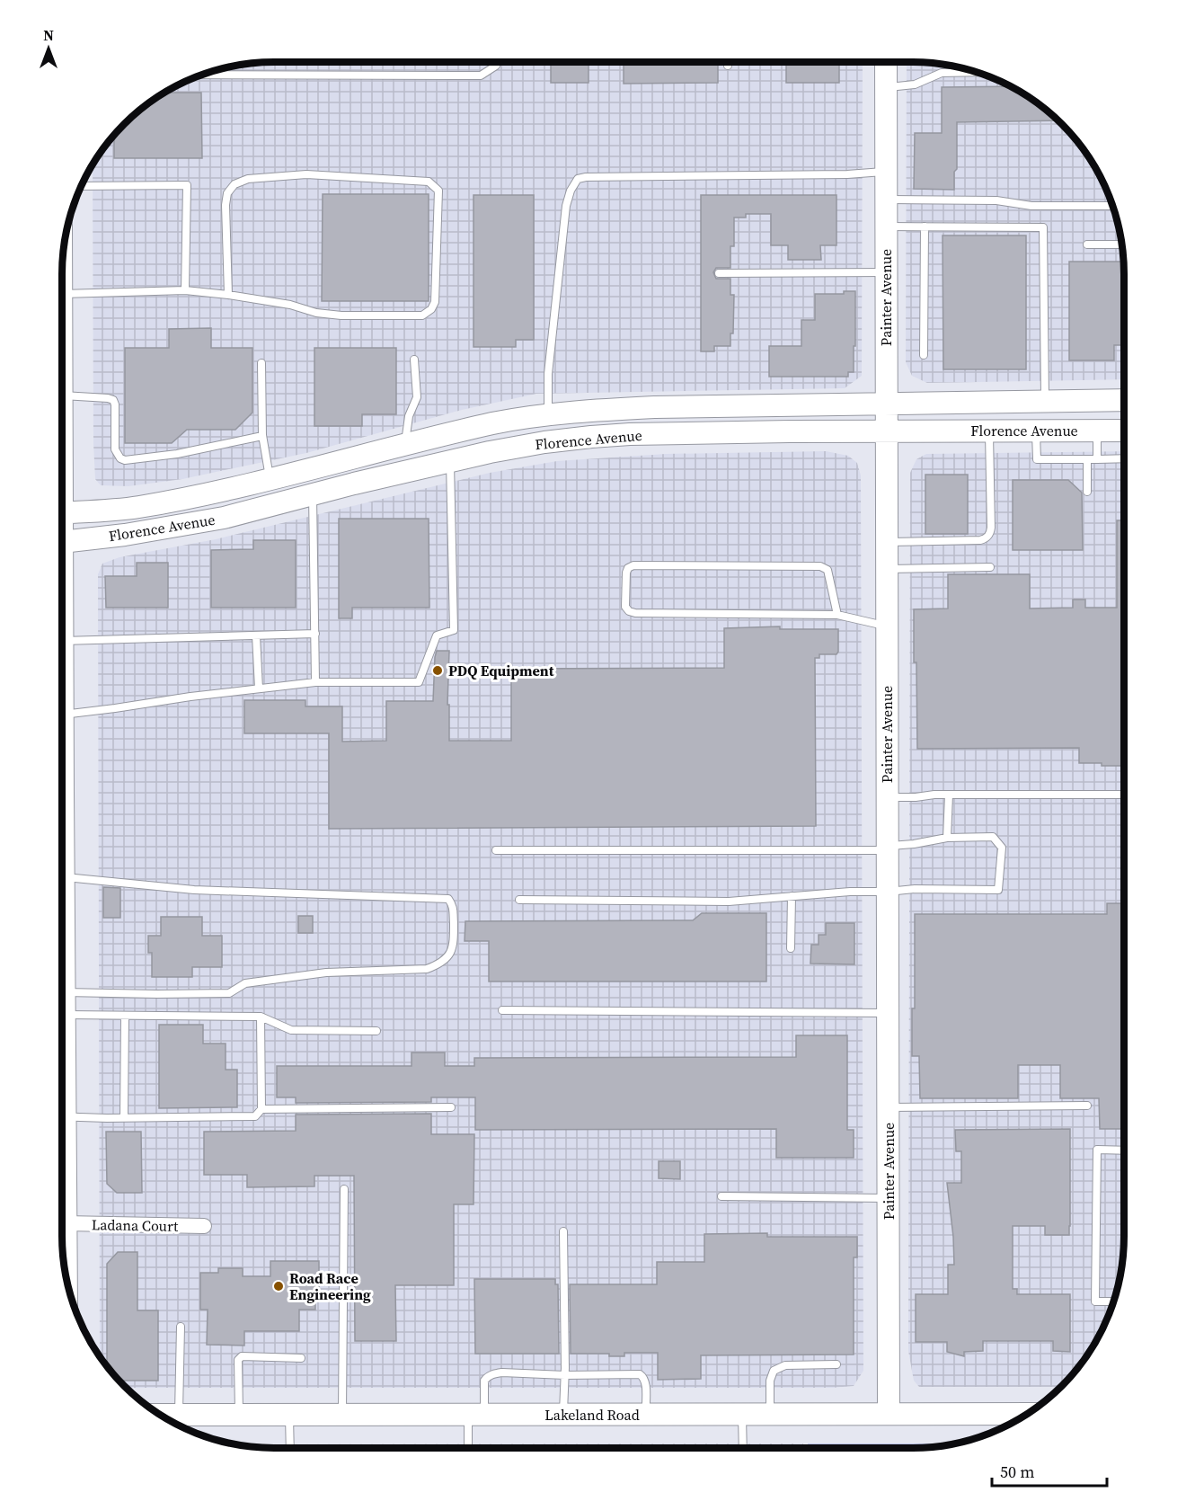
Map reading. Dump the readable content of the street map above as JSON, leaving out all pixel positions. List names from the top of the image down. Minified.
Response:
{"streets":{"main road":["Painter Avenue","Florence Avenue","Lakeland Road"],"street":["Ladana Court"]},"crossings":[["Painter Avenue","Florence Avenue"],["Painter Avenue","Lakeland Road"]],"places":["PDQ Equipment","Road Race Engineering"],"scale_bar":"50 m","north":"top"}
